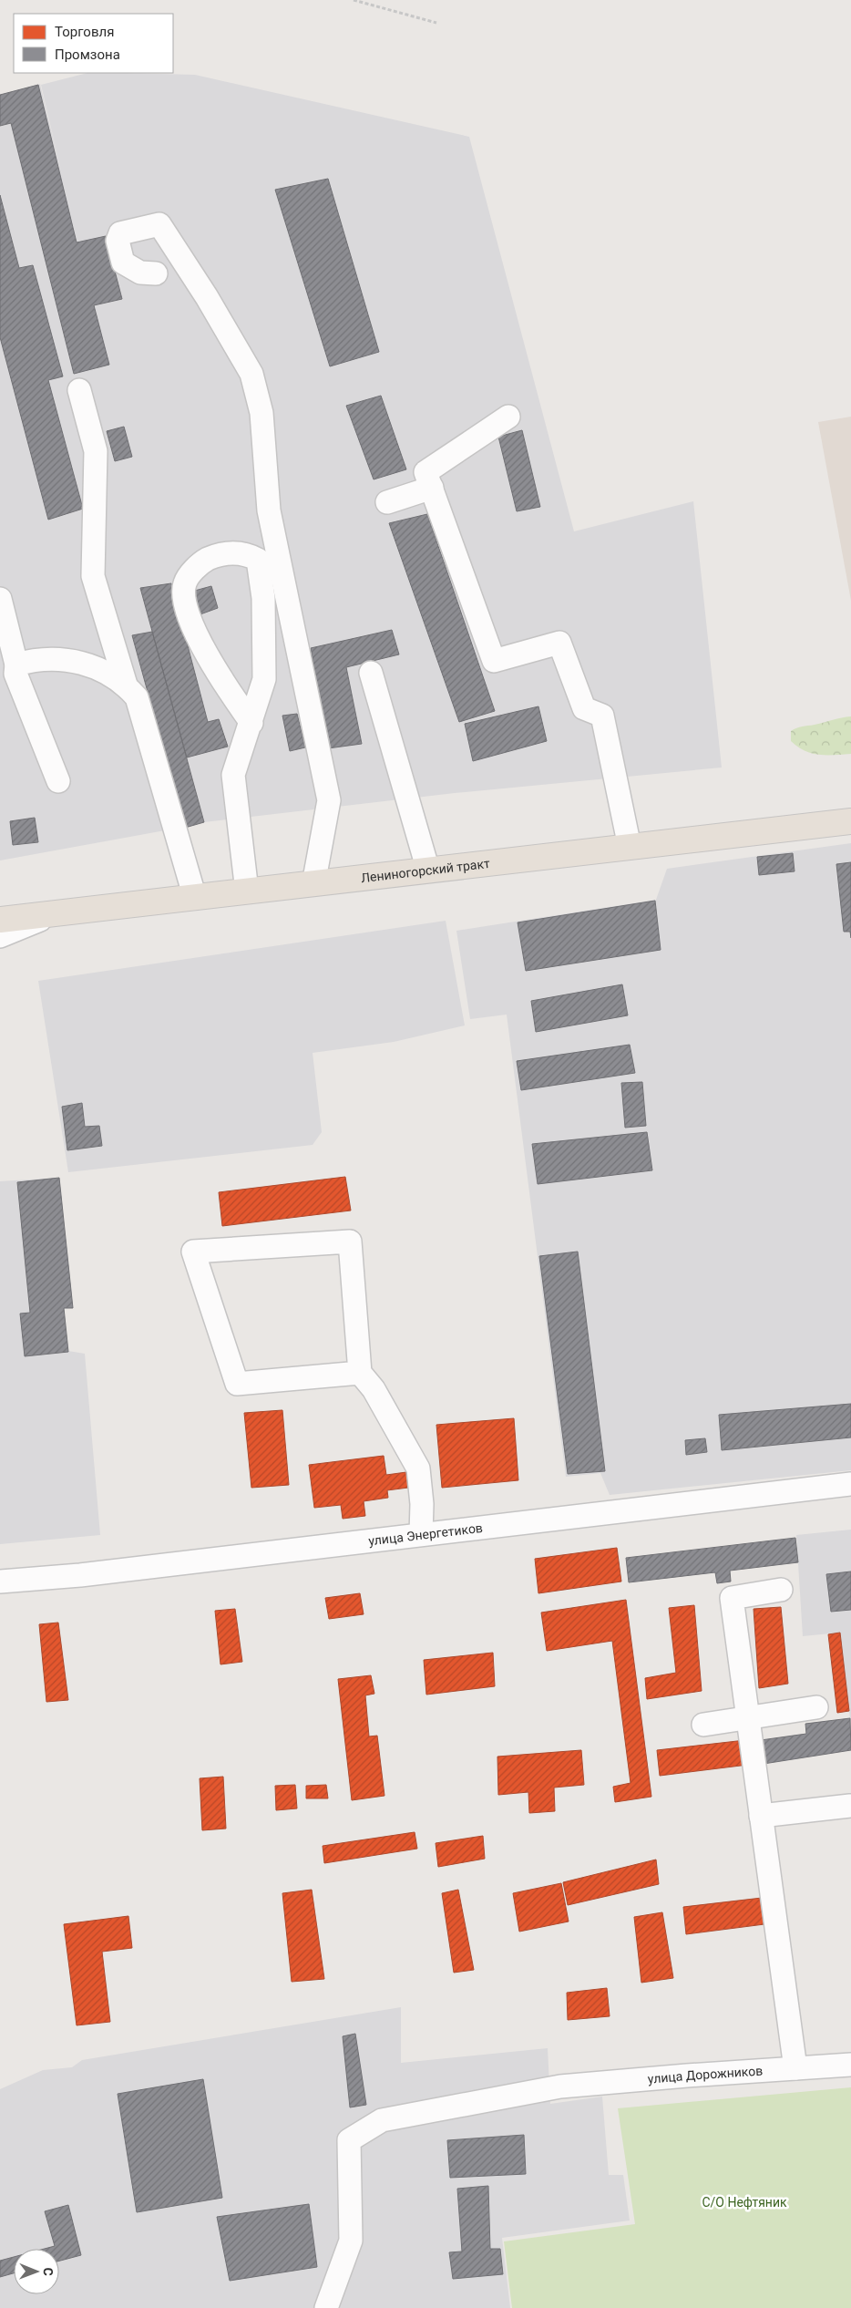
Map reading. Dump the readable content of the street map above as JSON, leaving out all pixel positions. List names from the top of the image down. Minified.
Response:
{"streets":{"main road":["Лениногорский тракт"],"street":["улица Энергетиков","улица Дорожников"]},"parks":["С/О Нефтяник"],"legend":["Торговля","Промзона"],"north":"right"}
